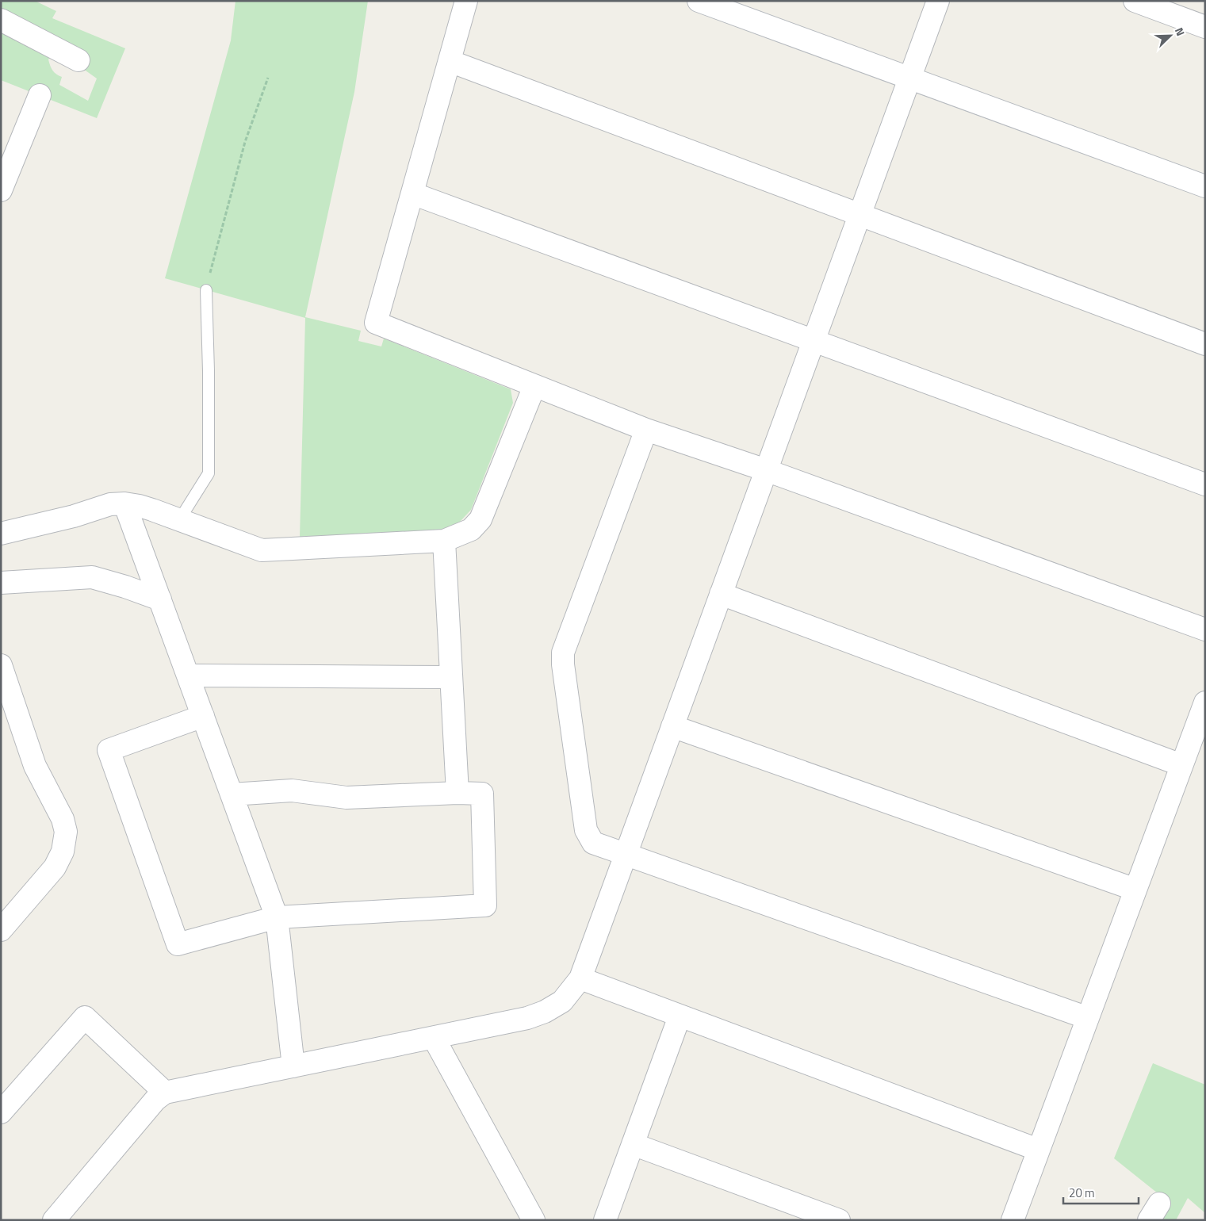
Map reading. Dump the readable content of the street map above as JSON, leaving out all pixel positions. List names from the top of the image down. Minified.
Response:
{"scale_bar":"20 m","north":"top right"}
